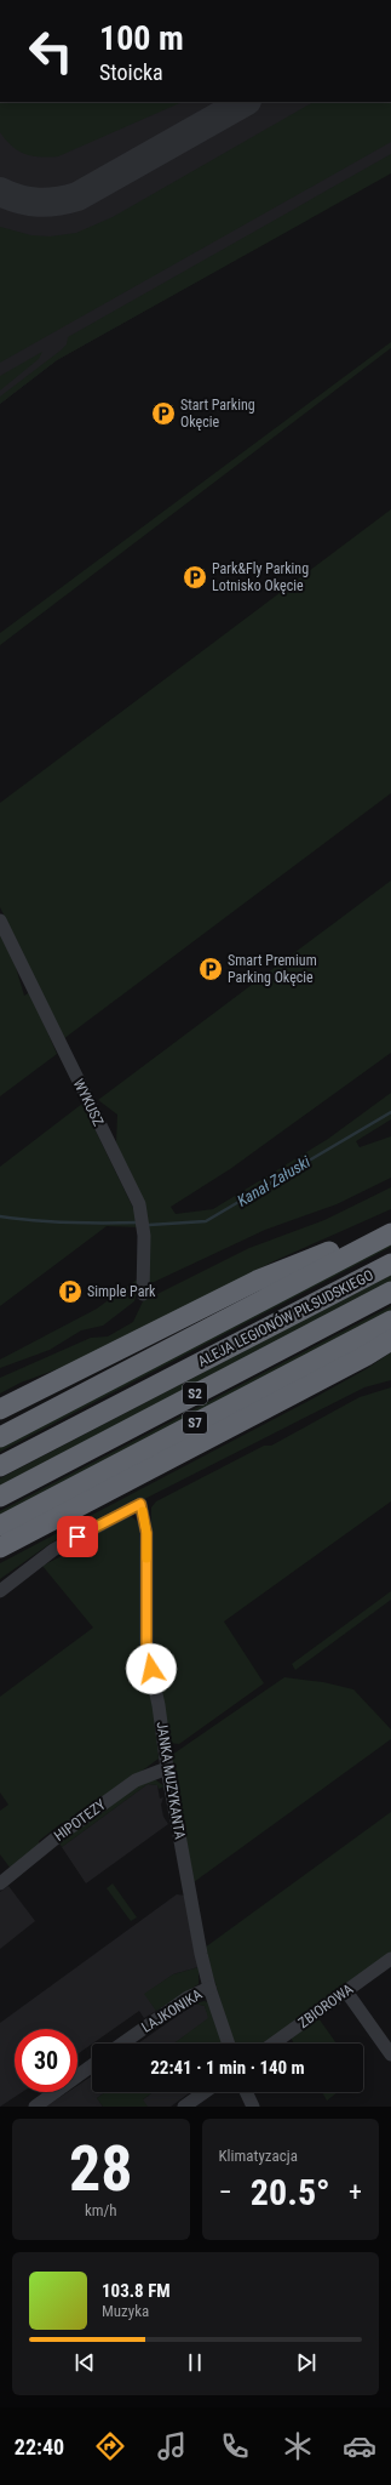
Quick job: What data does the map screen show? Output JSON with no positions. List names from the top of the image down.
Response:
{
  "streets": {
    "highway": ["ALEJA LEGIONÓW PIŁSUDSKIEGO", "S2", "S7"],
    "street": [
      "WYKUSZ",
      "JANKA MUZYKANTA",
      "HIPOTEZY",
      "ZBIOROWA",
      "LAJKONIKA"
    ]
  },
  "crossings": [
    ["JANKA MUZYKANTA", "HIPOTEZY"],
    ["JANKA MUZYKANTA", "LAJKONIKA"]
  ],
  "water": ["Kanał Załuski"],
  "places": {
    "parking": [
      "Start Parking Okęcie",
      "Park&Fly Parking Lotnisko Okęcie",
      "Smart Premium Parking Okęcie",
      "Simple Park"
    ]
  },
  "page": {
    "turn": ["100 m", "Stoicka"],
    "limit": "30",
    "trip": "22:41 · 1 min · 140 m",
    "tile": [
      ["28", "km/h"],
      "Klimatyzacja"
    ],
    "heat": ["−", "20.5°", "+"],
    "song": ["103.8 FM", "Muzyka"],
    "tabs": "22:40"
  }
}
